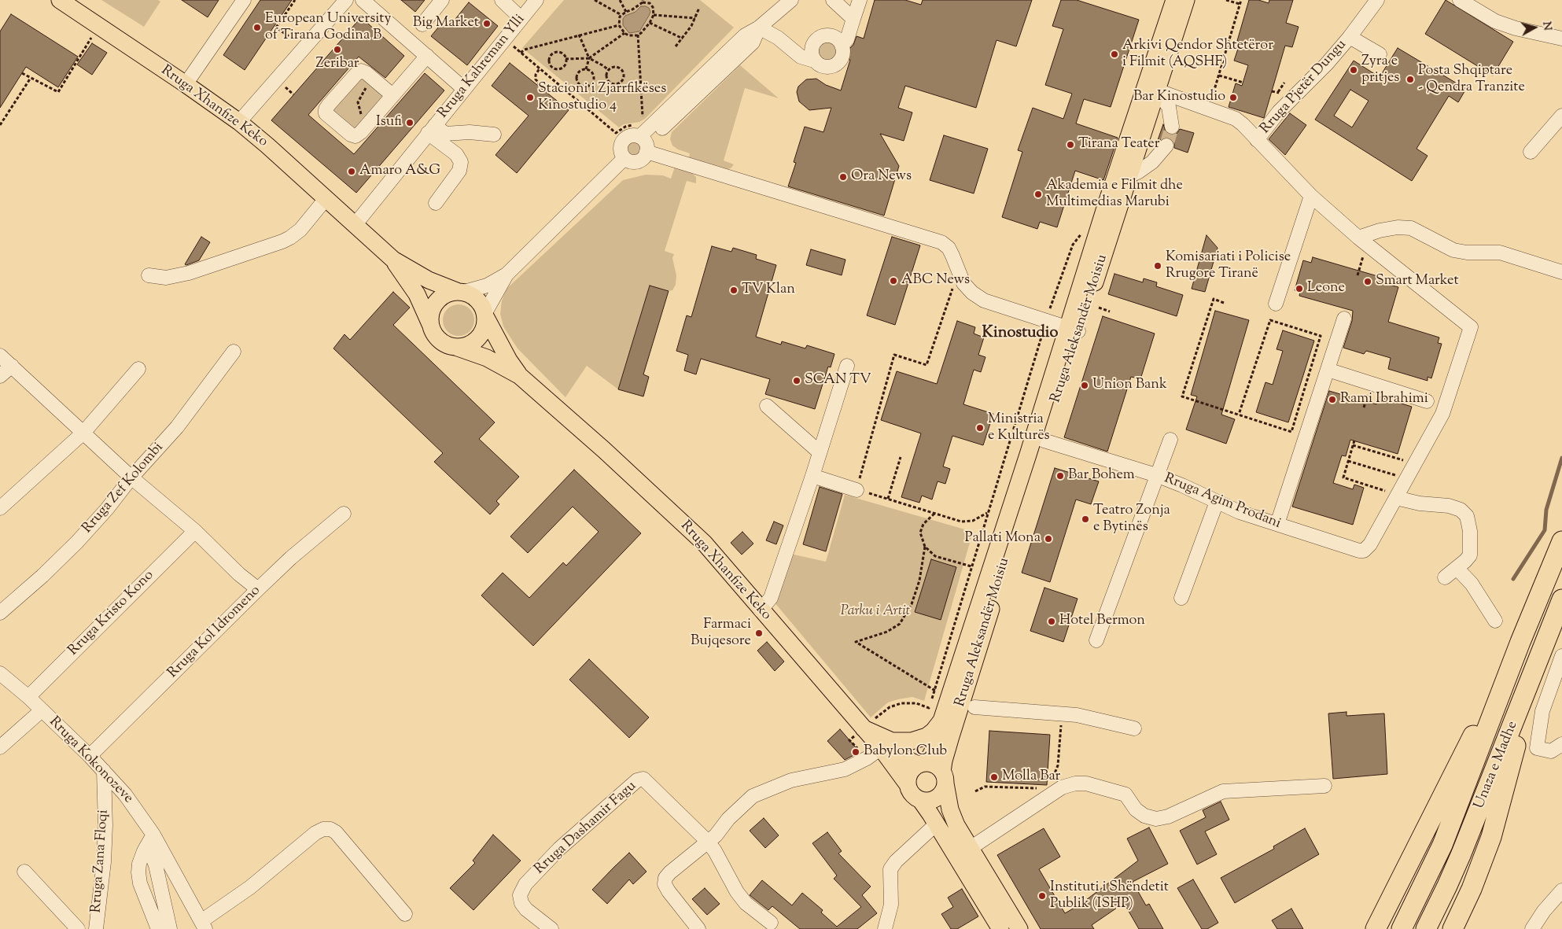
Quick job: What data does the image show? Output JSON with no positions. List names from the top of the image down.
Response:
{
  "streets": {
    "highway": ["Unaza e Madhe"],
    "main road": ["Rruga Xhanfize Keko", "Rruga Aleksandër Moisiu"],
    "street": [
      "Rruga Kahreman Ylli",
      "Rruga Pjetër Dungu",
      "Rruga Zef Kolombi",
      "Rruga Agim Prodani",
      "Rruga Kristo Kono",
      "Rruga Kol Idromeno",
      "Rruga Kokonozeve",
      "Rruga Dashamir Fagu",
      "Rruga Zana Floqi"
    ]
  },
  "crossings": [
    ["Rruga Kahreman Ylli", "Rruga Xhanfize Keko"],
    ["Rruga Pjetër Dungu", "Rruga Aleksandër Moisiu"],
    ["Rruga Xhanfize Keko", "Rruga Aleksandër Moisiu"],
    ["Rruga Aleksandër Moisiu", "Rruga Agim Prodani"],
    ["Rruga Kristo Kono", "Rruga Kokonozeve"],
    ["Rruga Kol Idromeno", "Rruga Kokonozeve"],
    ["Rruga Kokonozeve", "Rruga Zana Floqi"]
  ],
  "districts": ["Kinostudio"],
  "parks": ["Parku i Artit"],
  "places": [
    "Big Market",
    "European University of Tirana Godina B",
    "Zeribar",
    "Arkivi Qendor Shtetëror i Filmit (AQSHF)",
    "Zyra e pritjes",
    "Posta Shqiptare - Qendra Tranzite",
    "Stacioni i Zjarrfikëses Kinostudio 4",
    "Bar Kinostudio",
    "Isufi",
    "Tirana Teater",
    "Amaro A&G",
    "Ora News",
    "Akademia e Filmit dhe Multimedias Marubi",
    "Komisariati i Policise Rrugore Tiranë",
    "ABC News",
    "Smart Market",
    "Leone",
    "TV Klan",
    "SCAN TV",
    "Union Bank",
    "Rami Ibrahimi",
    "Ministria e Kulturës",
    "Bar Bohem",
    "Teatro Zonja e Bytinës",
    "Pallati Mona",
    "Hotel Bermon",
    "Farmaci Bujqesore",
    "Babylon Club",
    "Molla Bar",
    "Instituti i Shëndetit Publik (ISHP)"
  ],
  "north": "right"
}
